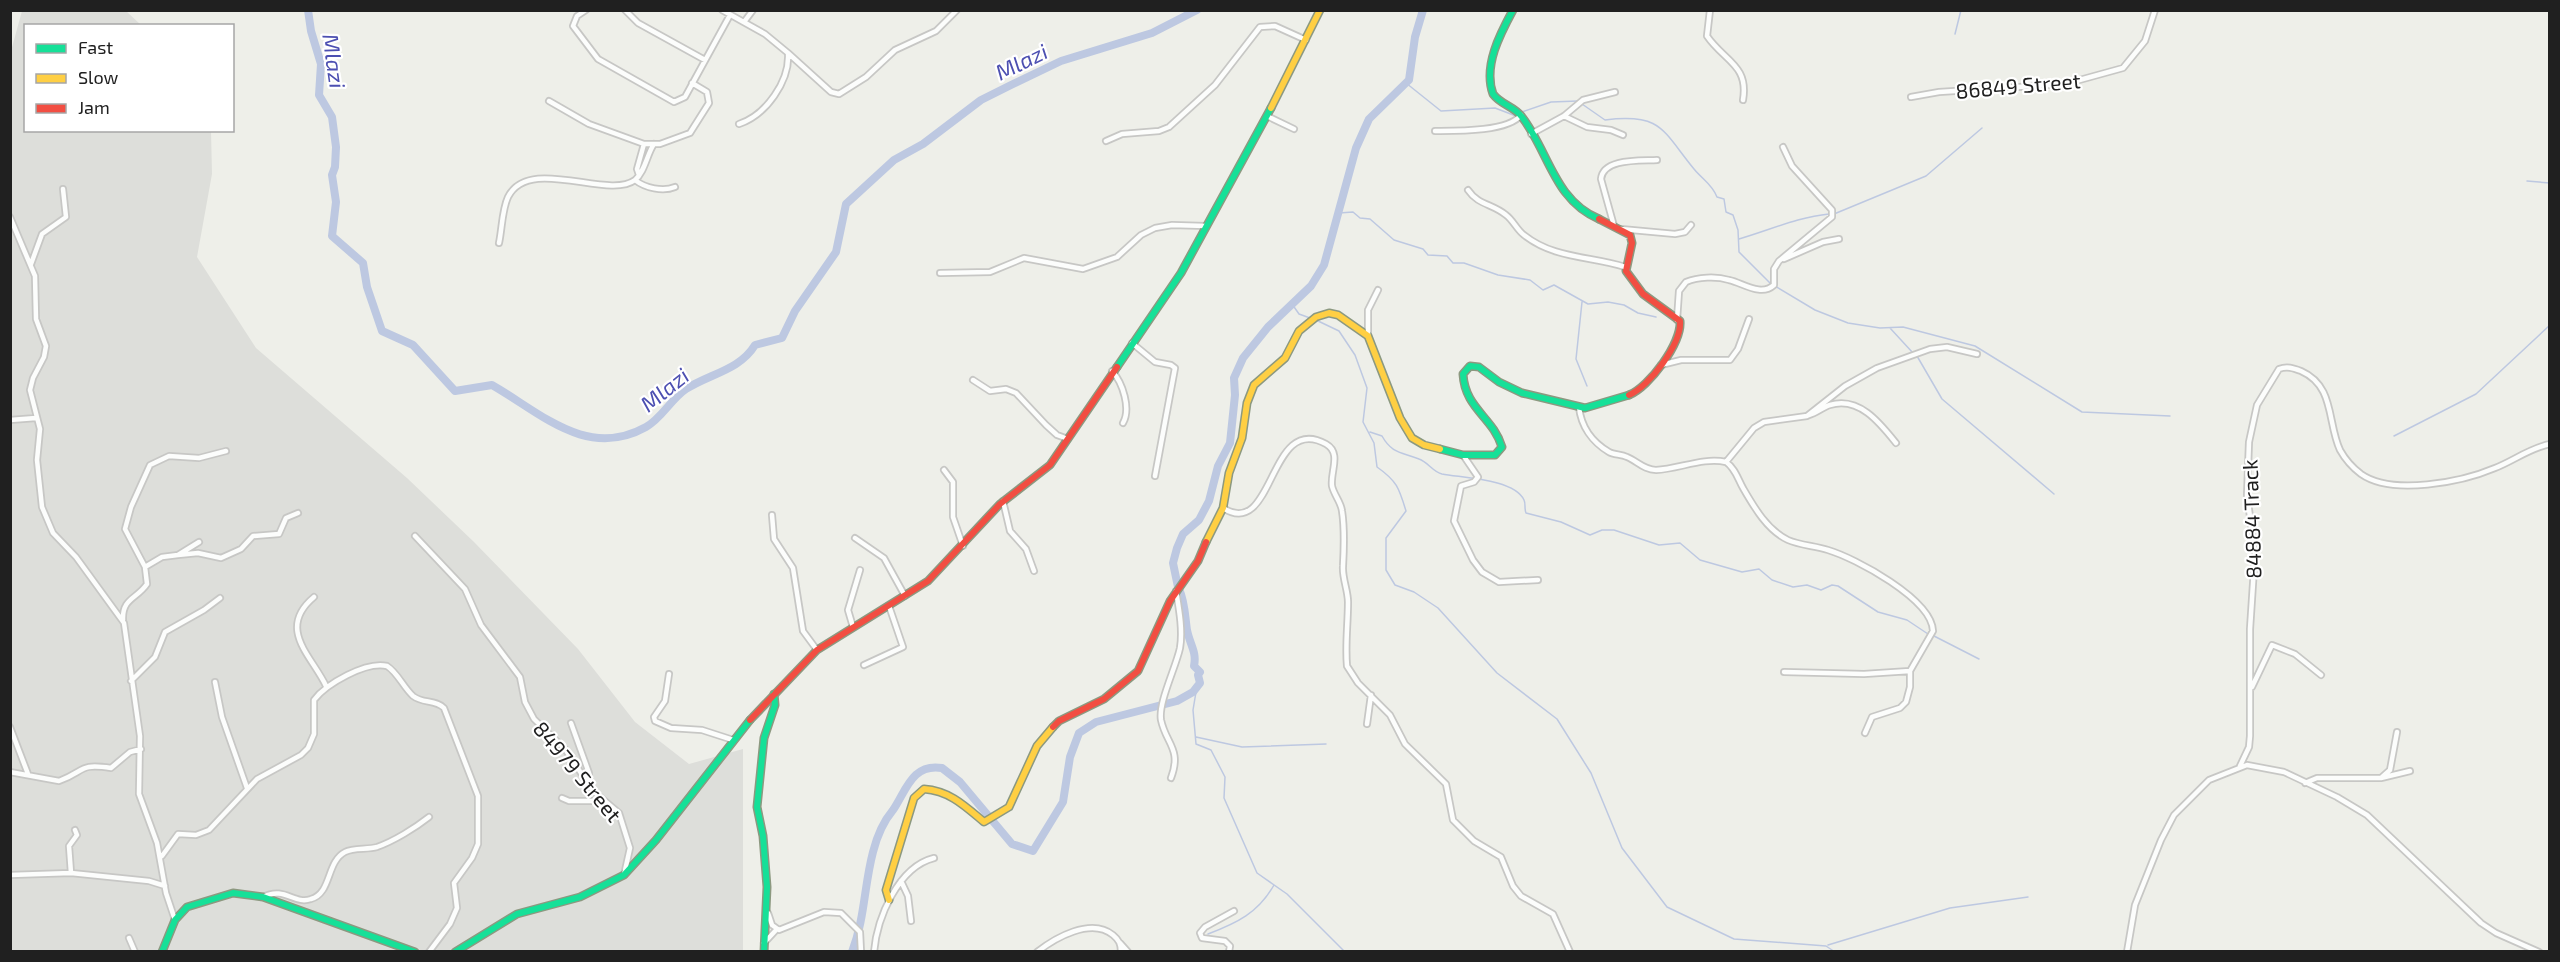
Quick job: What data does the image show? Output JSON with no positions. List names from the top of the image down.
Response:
{
  "streets": {
    "street": ["86849 Street", "84884 Track", "84979 Street"]
  },
  "water": ["Mlazi"],
  "legend": ["Fast", "Slow", "Jam"]
}
